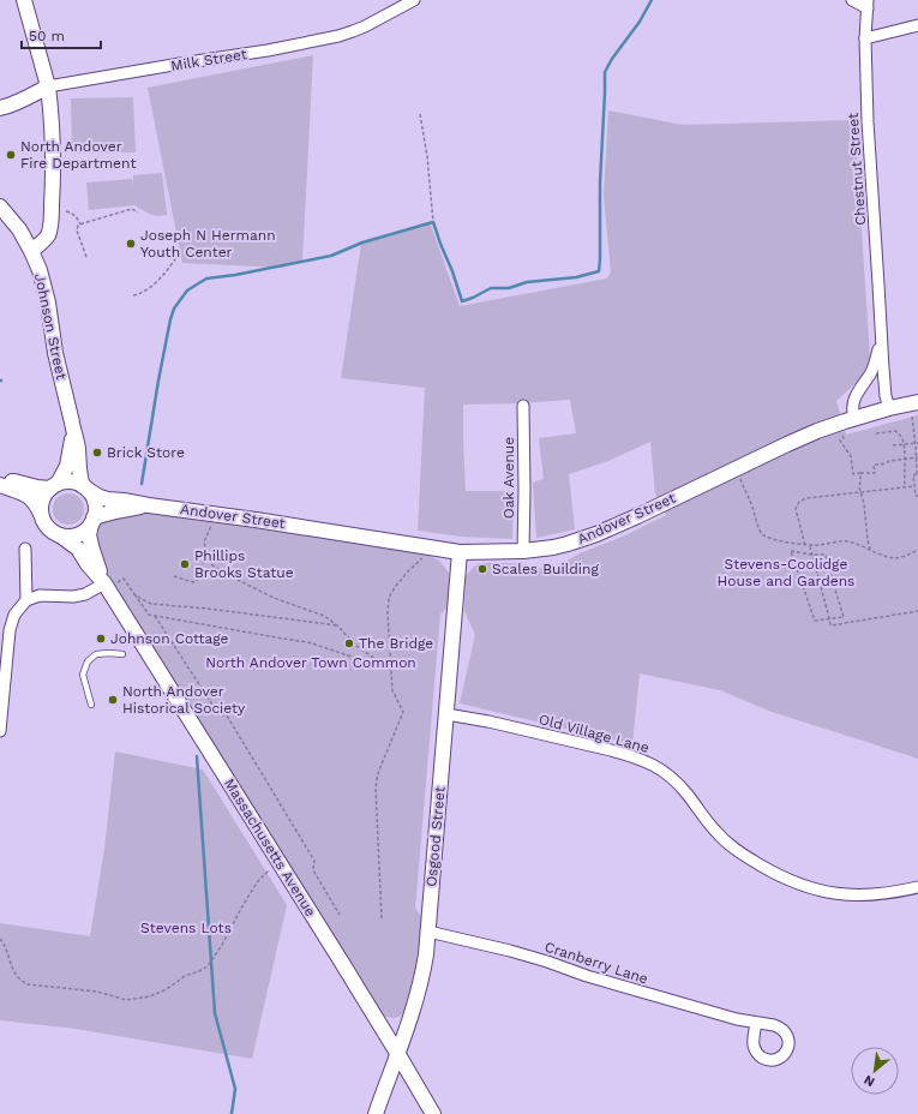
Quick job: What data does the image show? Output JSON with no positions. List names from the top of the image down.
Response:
{
  "streets": {
    "main road": [
      "Milk Street",
      "Johnson Street",
      "Andover Street",
      "Osgood Street",
      "Massachusetts Avenue"
    ],
    "street": [
      "Chestnut Street",
      "Oak Avenue",
      "Old Village Lane",
      "Cranberry Lane"
    ]
  },
  "crossings": [
    ["Chestnut Street", "Andover Street"],
    ["Johnson Street", "Andover Street"],
    ["Johnson Street", "Massachusetts Avenue"],
    ["Oak Avenue", "Andover Street"],
    ["Andover Street", "Osgood Street"],
    ["Andover Street", "Massachusetts Avenue"],
    ["Old Village Lane", "Osgood Street"],
    ["Osgood Street", "Massachusetts Avenue"],
    ["Osgood Street", "Cranberry Lane"]
  ],
  "parks": ["Stevens-Coolidge House and Gardens", "North Andover Town Common", "Stevens Lots"],
  "places": [
    "North Andover Fire Department",
    "Joseph N Hermann Youth Center",
    "Brick Store",
    "Phillips Brooks Statue",
    "Scales Building",
    "Johnson Cottage",
    "The Bridge",
    "North Andover Historical Society"
  ],
  "scale_bar": "50 m",
  "north": "bottom left"
}
